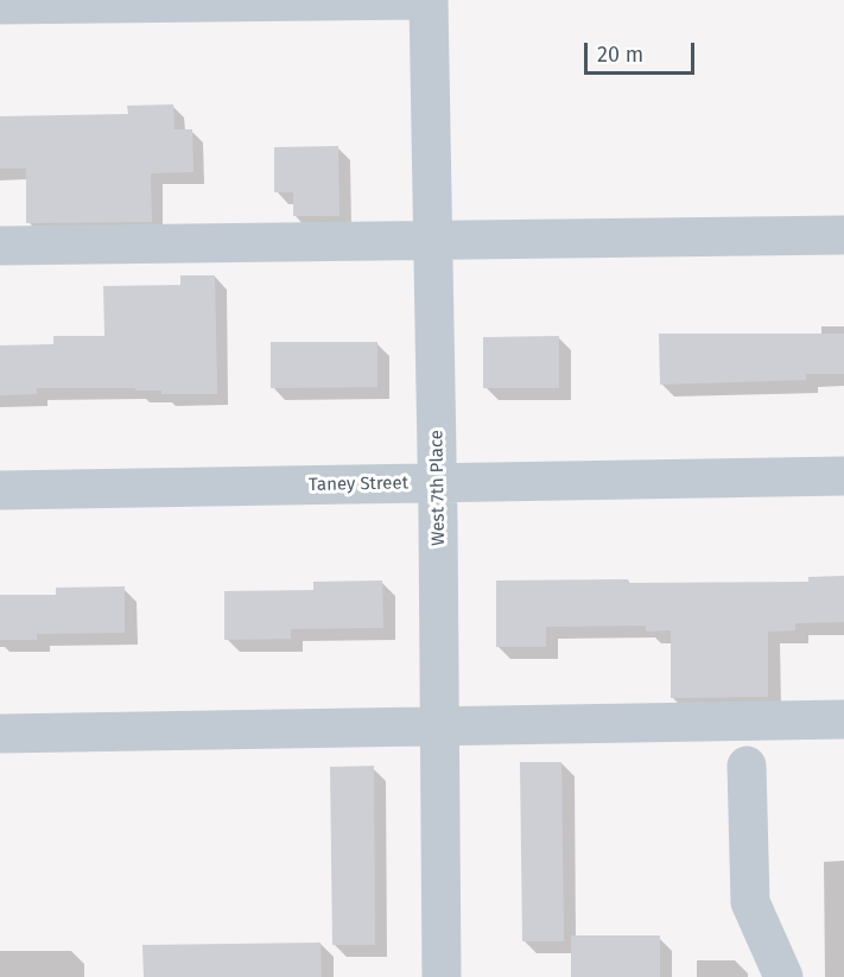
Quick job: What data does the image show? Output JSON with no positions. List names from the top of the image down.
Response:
{
  "streets": {
    "street": ["Taney Street", "West 7th Place"]
  },
  "crossings": [
    ["Taney Street", "West 7th Place"]
  ],
  "scale_bar": "20 m"
}
